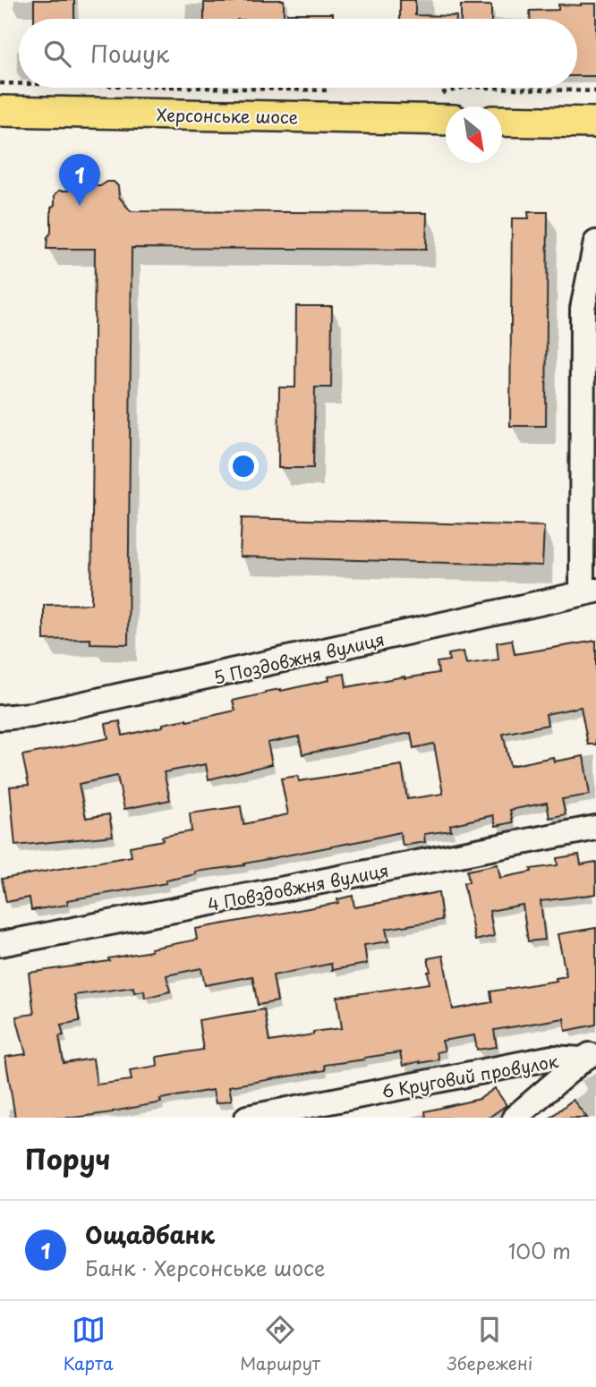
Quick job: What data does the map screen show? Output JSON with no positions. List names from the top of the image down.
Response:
{
  "streets": {
    "main road": ["Херсонське шосе"],
    "street": ["5 Поздовжня вулиця", "4 Повздовжня вулиця", "6 Круговий провулок"]
  },
  "north": "bottom right",
  "page": {
    "search": "Пошук",
    "pins": "1",
    "heading": "Поруч",
    "list": [
      {
        "mark": "1",
        "name": "Ощадбанк",
        "note": "Банк · Херсонське шосе",
        "value": "100 m"
      }
    ],
    "nav": ["Карта", "Маршрут", "Збережені"]
  }
}
